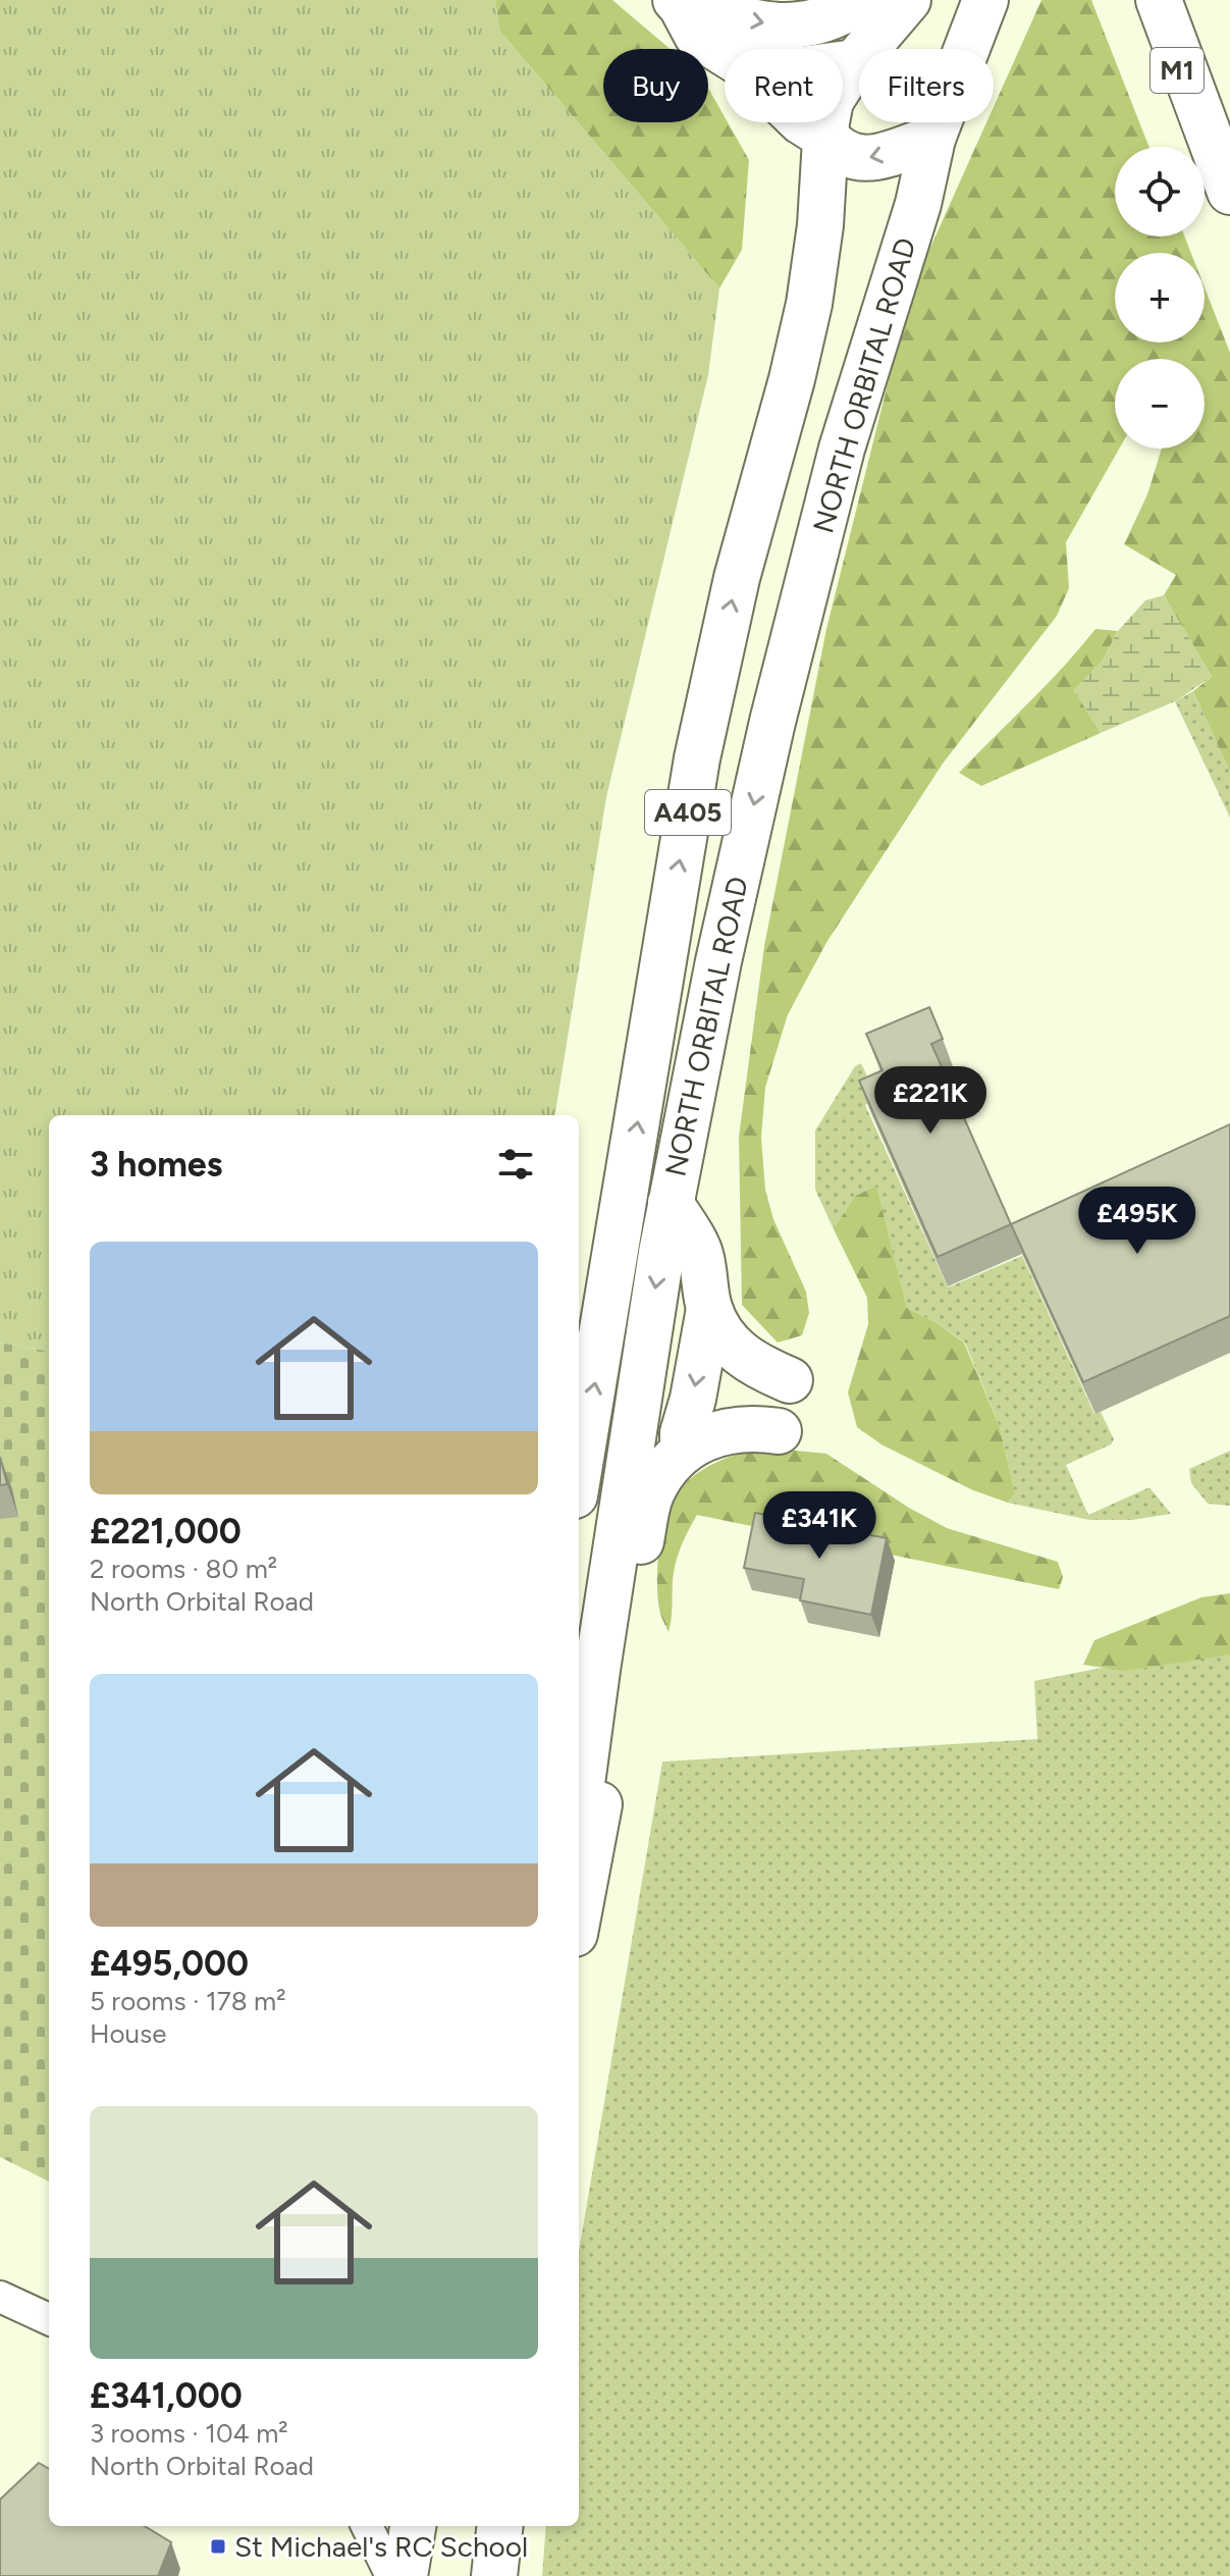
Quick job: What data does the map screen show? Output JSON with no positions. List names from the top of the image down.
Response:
{
  "streets": {
    "highway": ["M1", "NORTH ORBITAL ROAD", "A405"]
  },
  "places": {
    "transit": ["St Michael's RC School"]
  },
  "page": {
    "chip": ["Buy", "Rent", "Filters"],
    "map_buttons": ["+", "−"],
    "price": ["£221K", "£495K", "£341K"],
    "heading": "3 homes",
    "list": [
      {
        "name": "£221,000",
        "note": "2 rooms · 80 m² · North Orbital Road"
      },
      {
        "name": "£495,000",
        "note": "5 rooms · 178 m² · House"
      },
      {
        "name": "£341,000",
        "note": "3 rooms · 104 m² · North Orbital Road"
      }
    ]
  }
}
